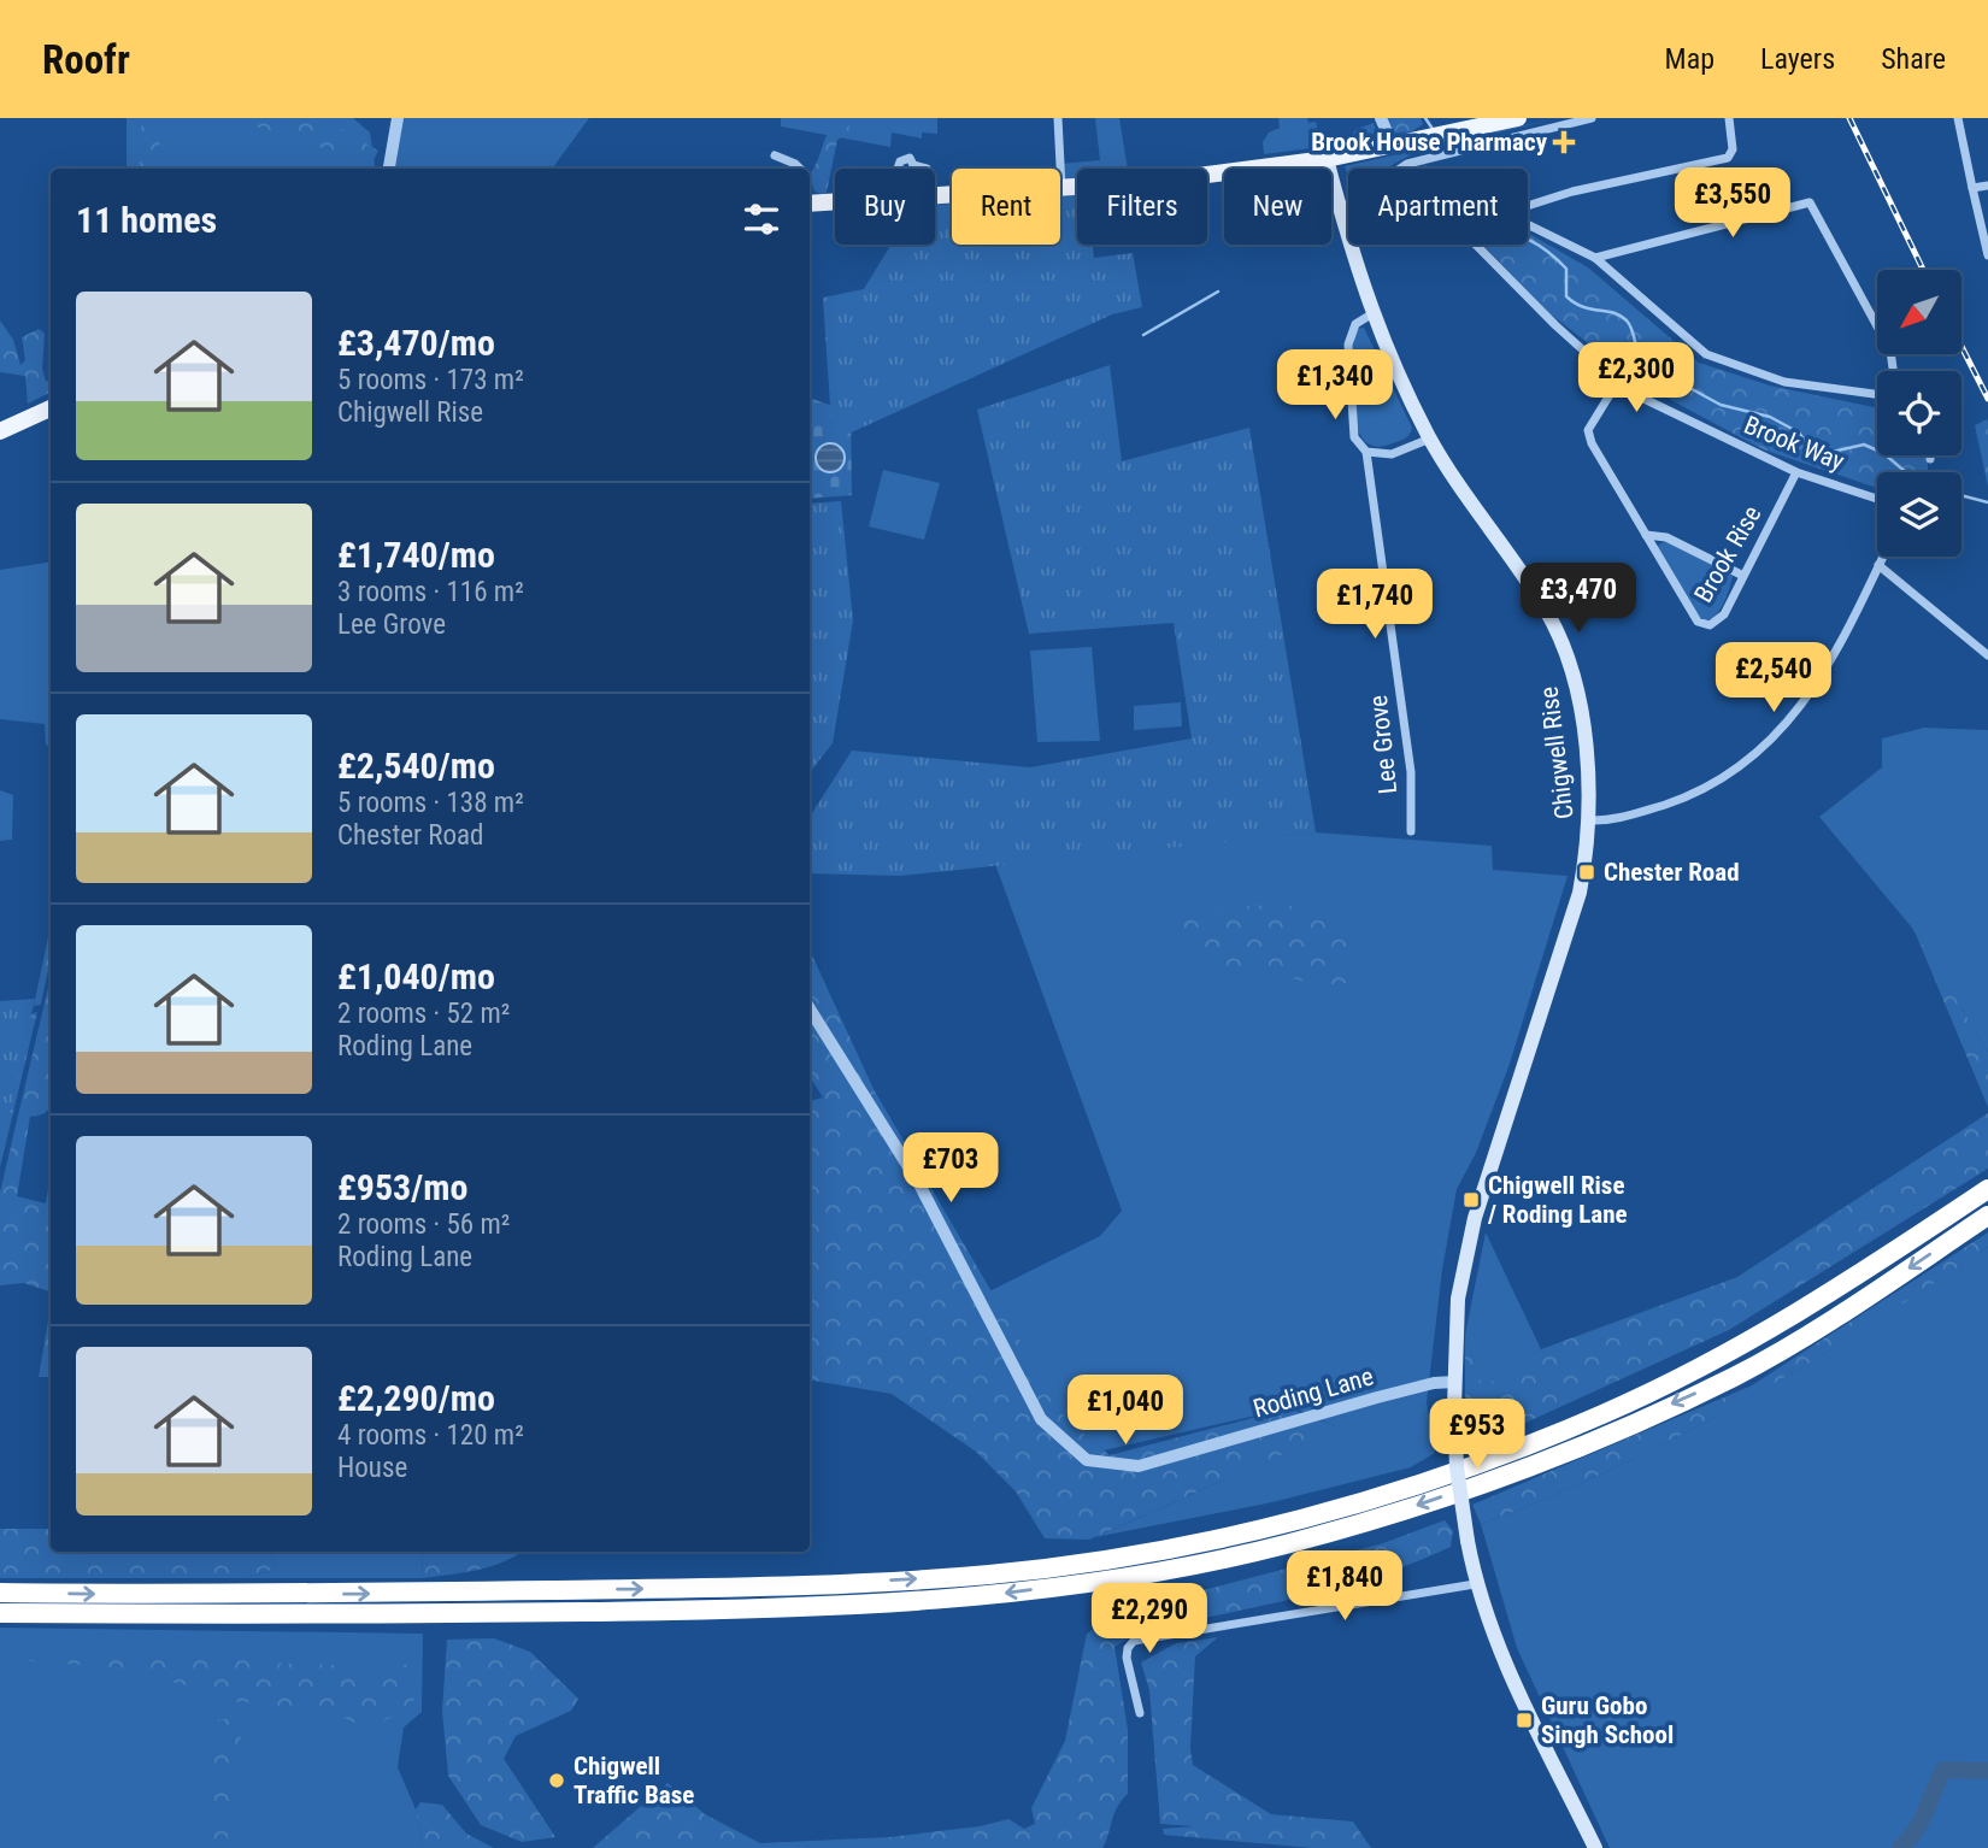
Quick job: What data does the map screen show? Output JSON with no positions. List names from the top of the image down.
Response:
{
  "streets": {
    "main road": ["Chigwell Rise"],
    "street": [
      "Brook Way",
      "Brook Rise",
      "Lee Grove",
      "Roding Lane"
    ]
  },
  "crossings": [
    ["Brook Way", "Brook Rise"],
    ["Lee Grove", "Chigwell Rise"],
    ["Chigwell Rise", "Roding Lane"]
  ],
  "places": {
    "health": ["Brook House Pharmacy"],
    "transit": ["Chester Road", "Chigwell Rise / Roding Lane", "Guru Gobo Singh School"],
    "other": ["Chigwell Traffic Base"]
  },
  "north": "bottom left",
  "page": {
    "header": "Roofr",
    "nav": ["Map", "Layers", "Share"],
    "price": [
      "£3,550",
      "£2,300",
      "£1,340",
      "£3,470",
      "£1,740",
      "£2,540",
      "£703",
      "£1,040",
      "£953",
      "£1,840",
      "£2,290"
    ],
    "chip": [
      "Buy",
      "Rent",
      "Filters",
      "New",
      "Apartment"
    ],
    "heading": "11 homes",
    "list": [
      {
        "name": "£3,470/mo",
        "note": "5 rooms · 173 m² · Chigwell Rise"
      },
      {
        "name": "£1,740/mo",
        "note": "3 rooms · 116 m² · Lee Grove"
      },
      {
        "name": "£2,540/mo",
        "note": "5 rooms · 138 m² · Chester Road"
      },
      {
        "name": "£1,040/mo",
        "note": "2 rooms · 52 m² · Roding Lane"
      },
      {
        "name": "£953/mo",
        "note": "2 rooms · 56 m² · Roding Lane"
      },
      {
        "name": "£2,290/mo",
        "note": "4 rooms · 120 m² · House"
      }
    ]
  }
}
